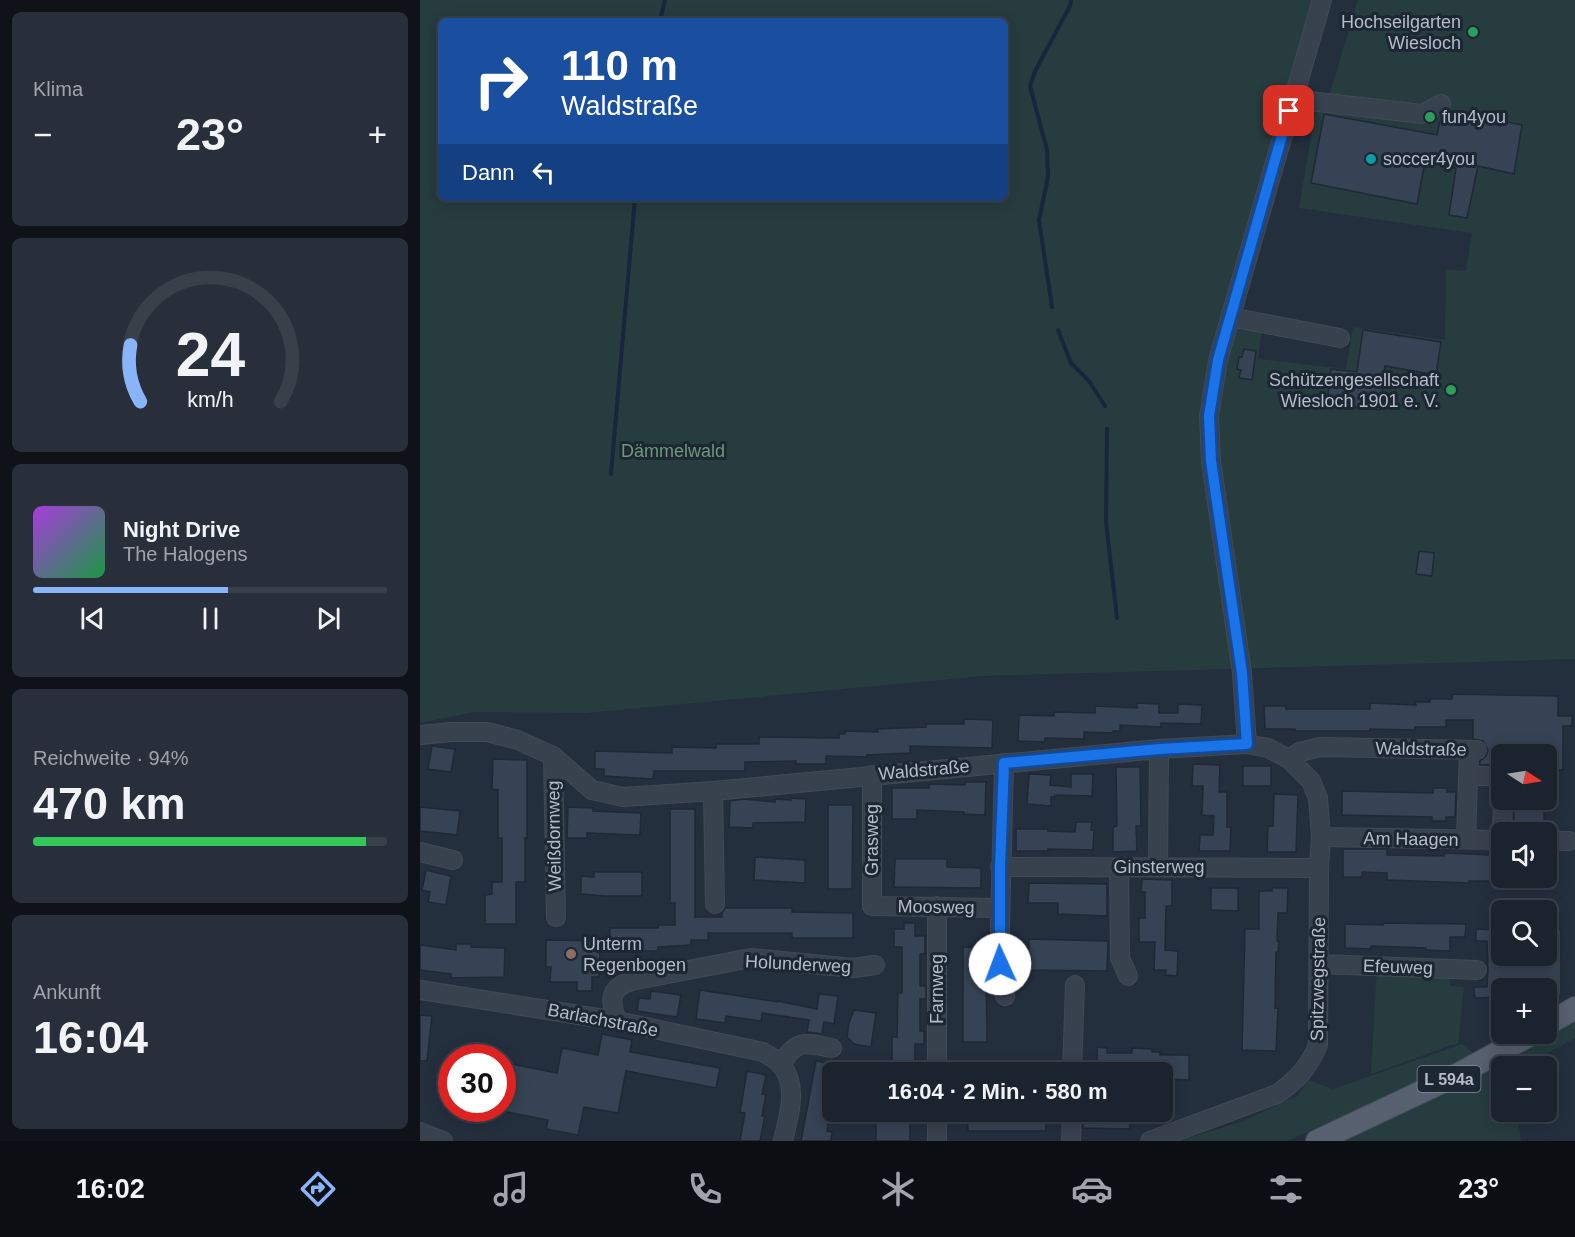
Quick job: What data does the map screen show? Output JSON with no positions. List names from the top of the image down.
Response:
{
  "streets": {
    "main road": ["L 594a"],
    "street": [
      "Waldstraße",
      "Weißdornweg",
      "Am Haagen",
      "Grasweg",
      "Ginsterweg",
      "Moosweg",
      "Holunderweg",
      "Efeuweg",
      "Spitzwegstraße",
      "Farnweg",
      "Barlachstraße"
    ]
  },
  "crossings": [
    ["Waldstraße", "Weißdornweg"],
    ["Waldstraße", "Grasweg"],
    ["Waldstraße", "Spitzwegstraße"],
    ["Am Haagen", "Spitzwegstraße"],
    ["Grasweg", "Moosweg"],
    ["Ginsterweg", "Spitzwegstraße"],
    ["Moosweg", "Farnweg"],
    ["Holunderweg", "Barlachstraße"],
    ["Efeuweg", "Spitzwegstraße"]
  ],
  "parks": ["Dämmelwald"],
  "places": [
    "Hochseilgarten Wiesloch",
    "fun4you",
    "soccer4you",
    "Schützengesellschaft Wiesloch 1901 e. V.",
    "Unterm Regenbogen"
  ],
  "north": "right",
  "page": {
    "tile": [
      "Klima",
      ["Reichweite · 94%", "470 km"],
      ["Ankunft", "16:04"]
    ],
    "turn": ["110 m", "Waldstraße"],
    "heat": ["−", "23°", "+"],
    "then": "Dann",
    "song": ["Night Drive", "The Halogens"],
    "map_buttons": ["+", "−"],
    "limit": "30",
    "trip": "16:04 · 2 Min. · 580 m",
    "tabs": ["16:02", "23°"],
    "gauge": ["24", "km/h"]
  }
}
